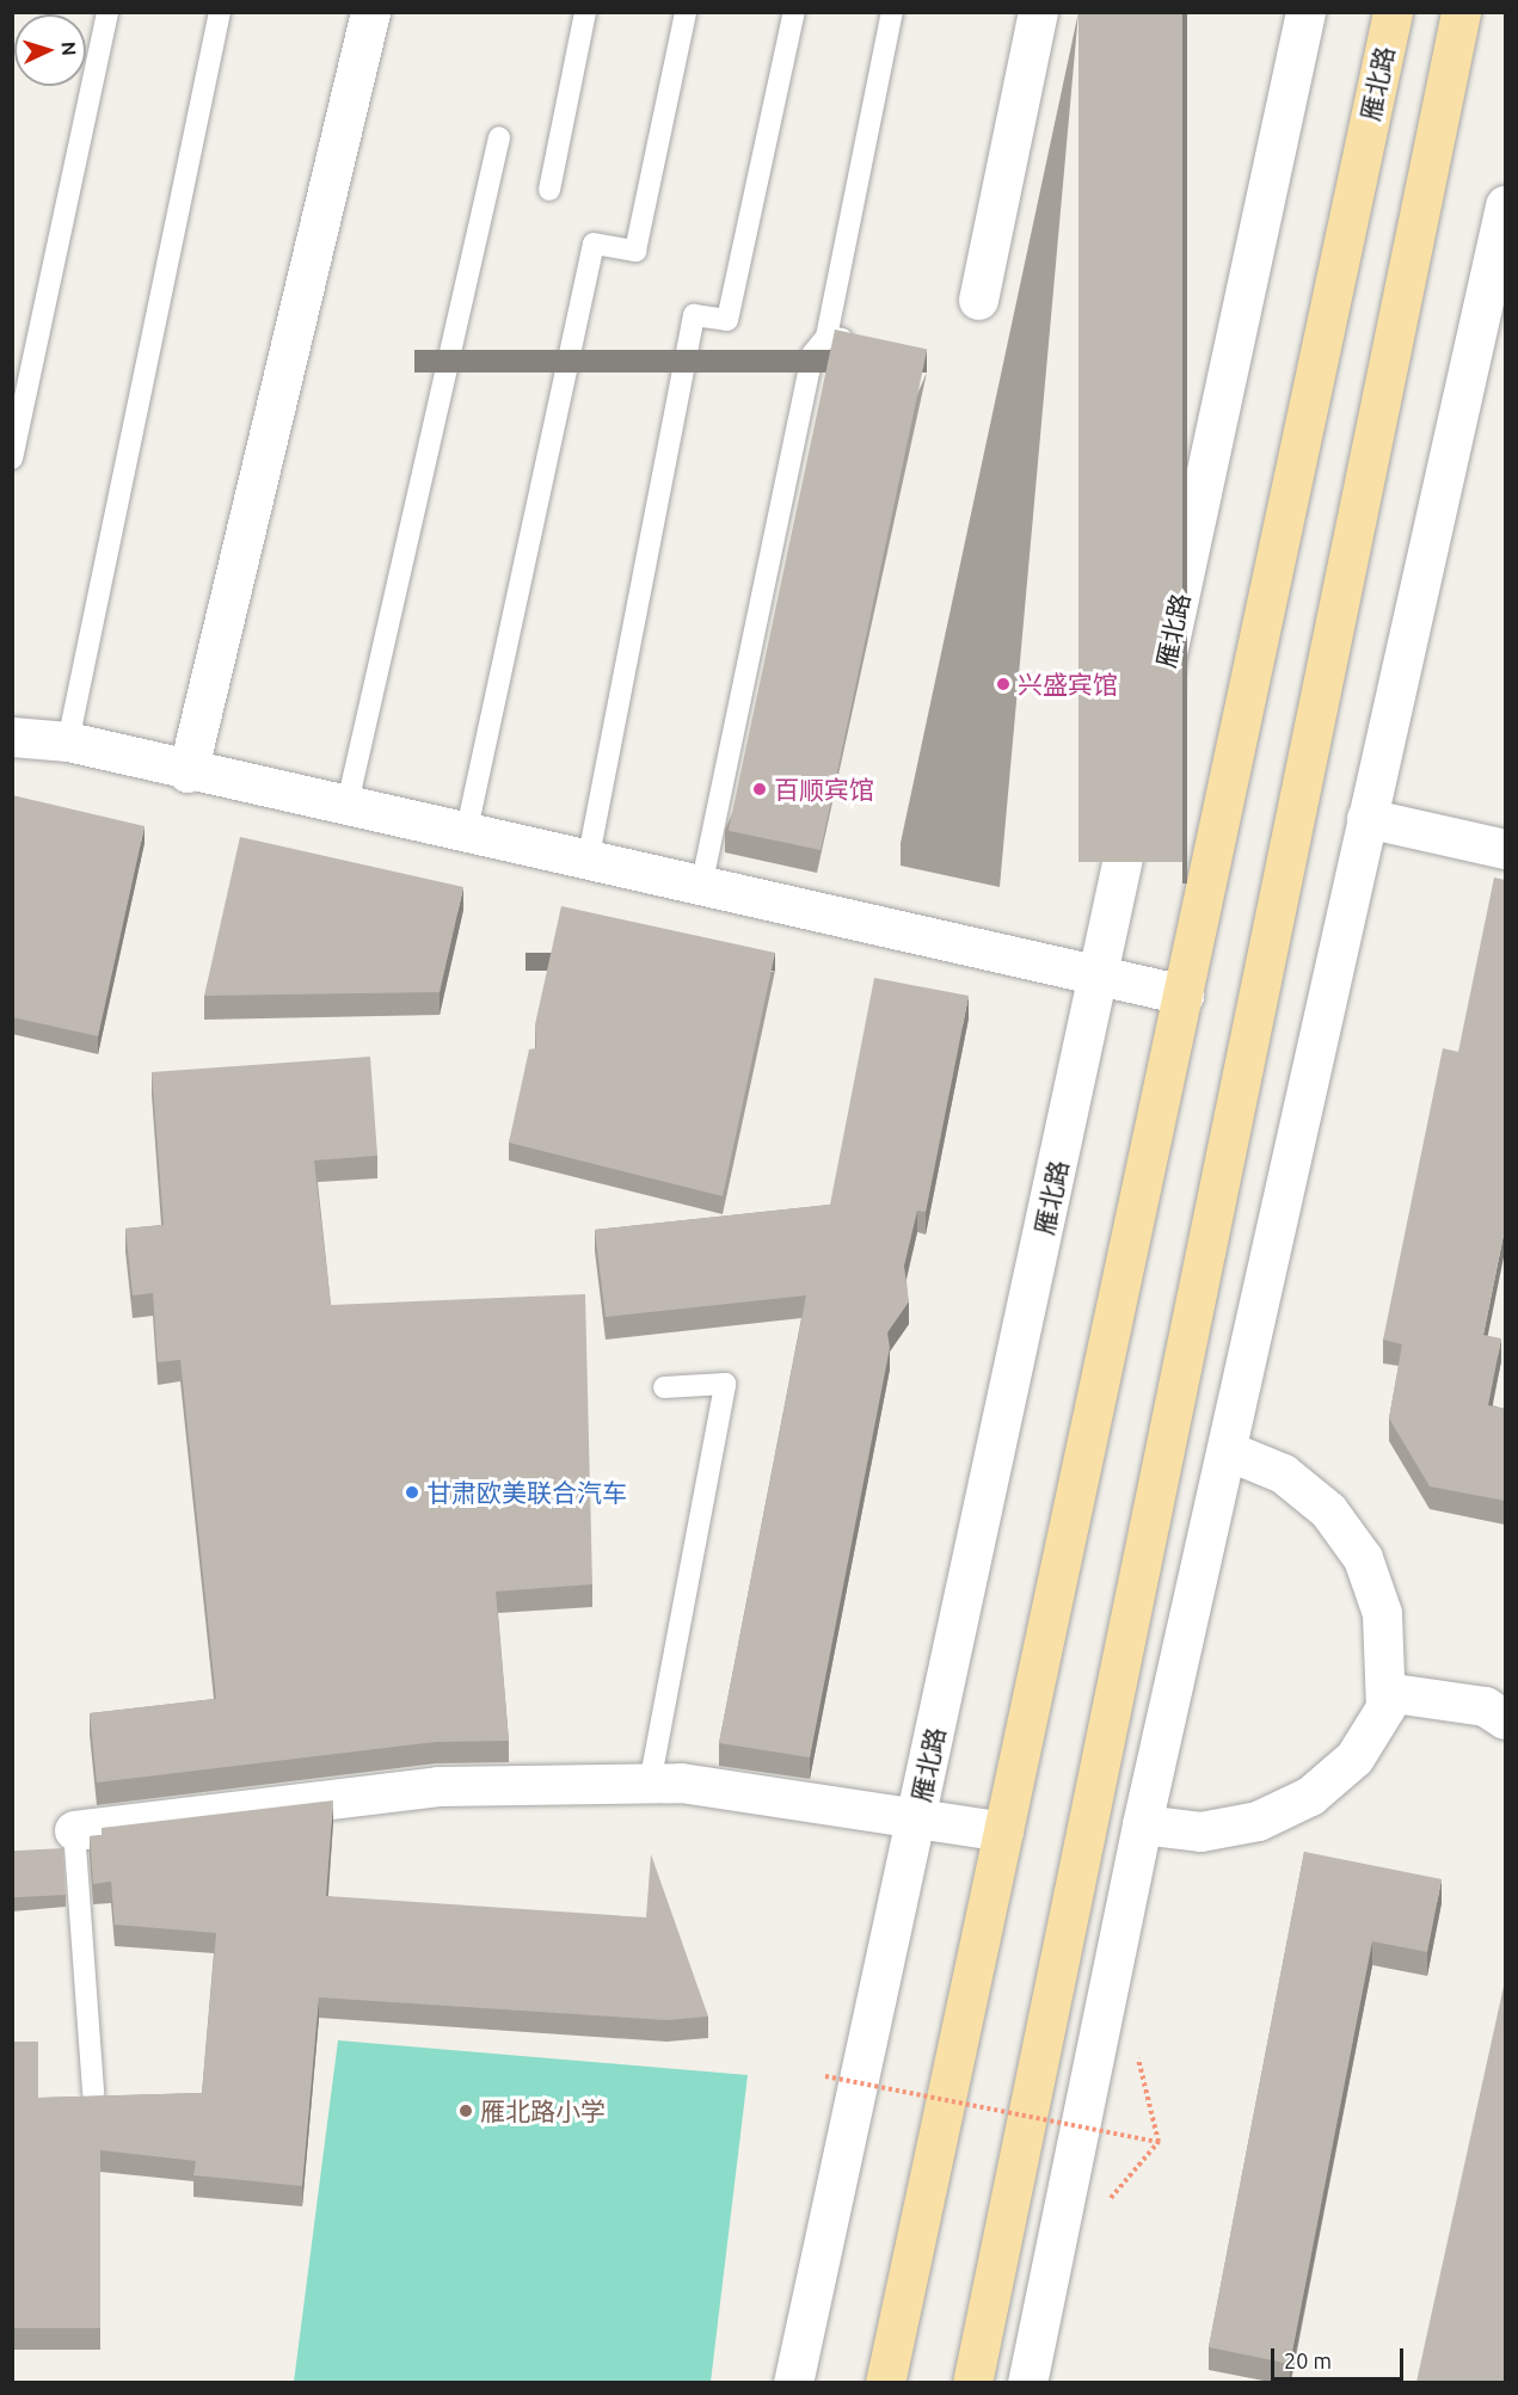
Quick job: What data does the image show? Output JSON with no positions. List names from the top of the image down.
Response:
{
  "streets": {
    "main road": ["雁北路"]
  },
  "places": [
    "兴盛宾馆",
    "百顺宾馆",
    "甘肃欧美联合汽车",
    "雁北路小学"
  ],
  "scale_bar": "20 m",
  "north": "right"
}
